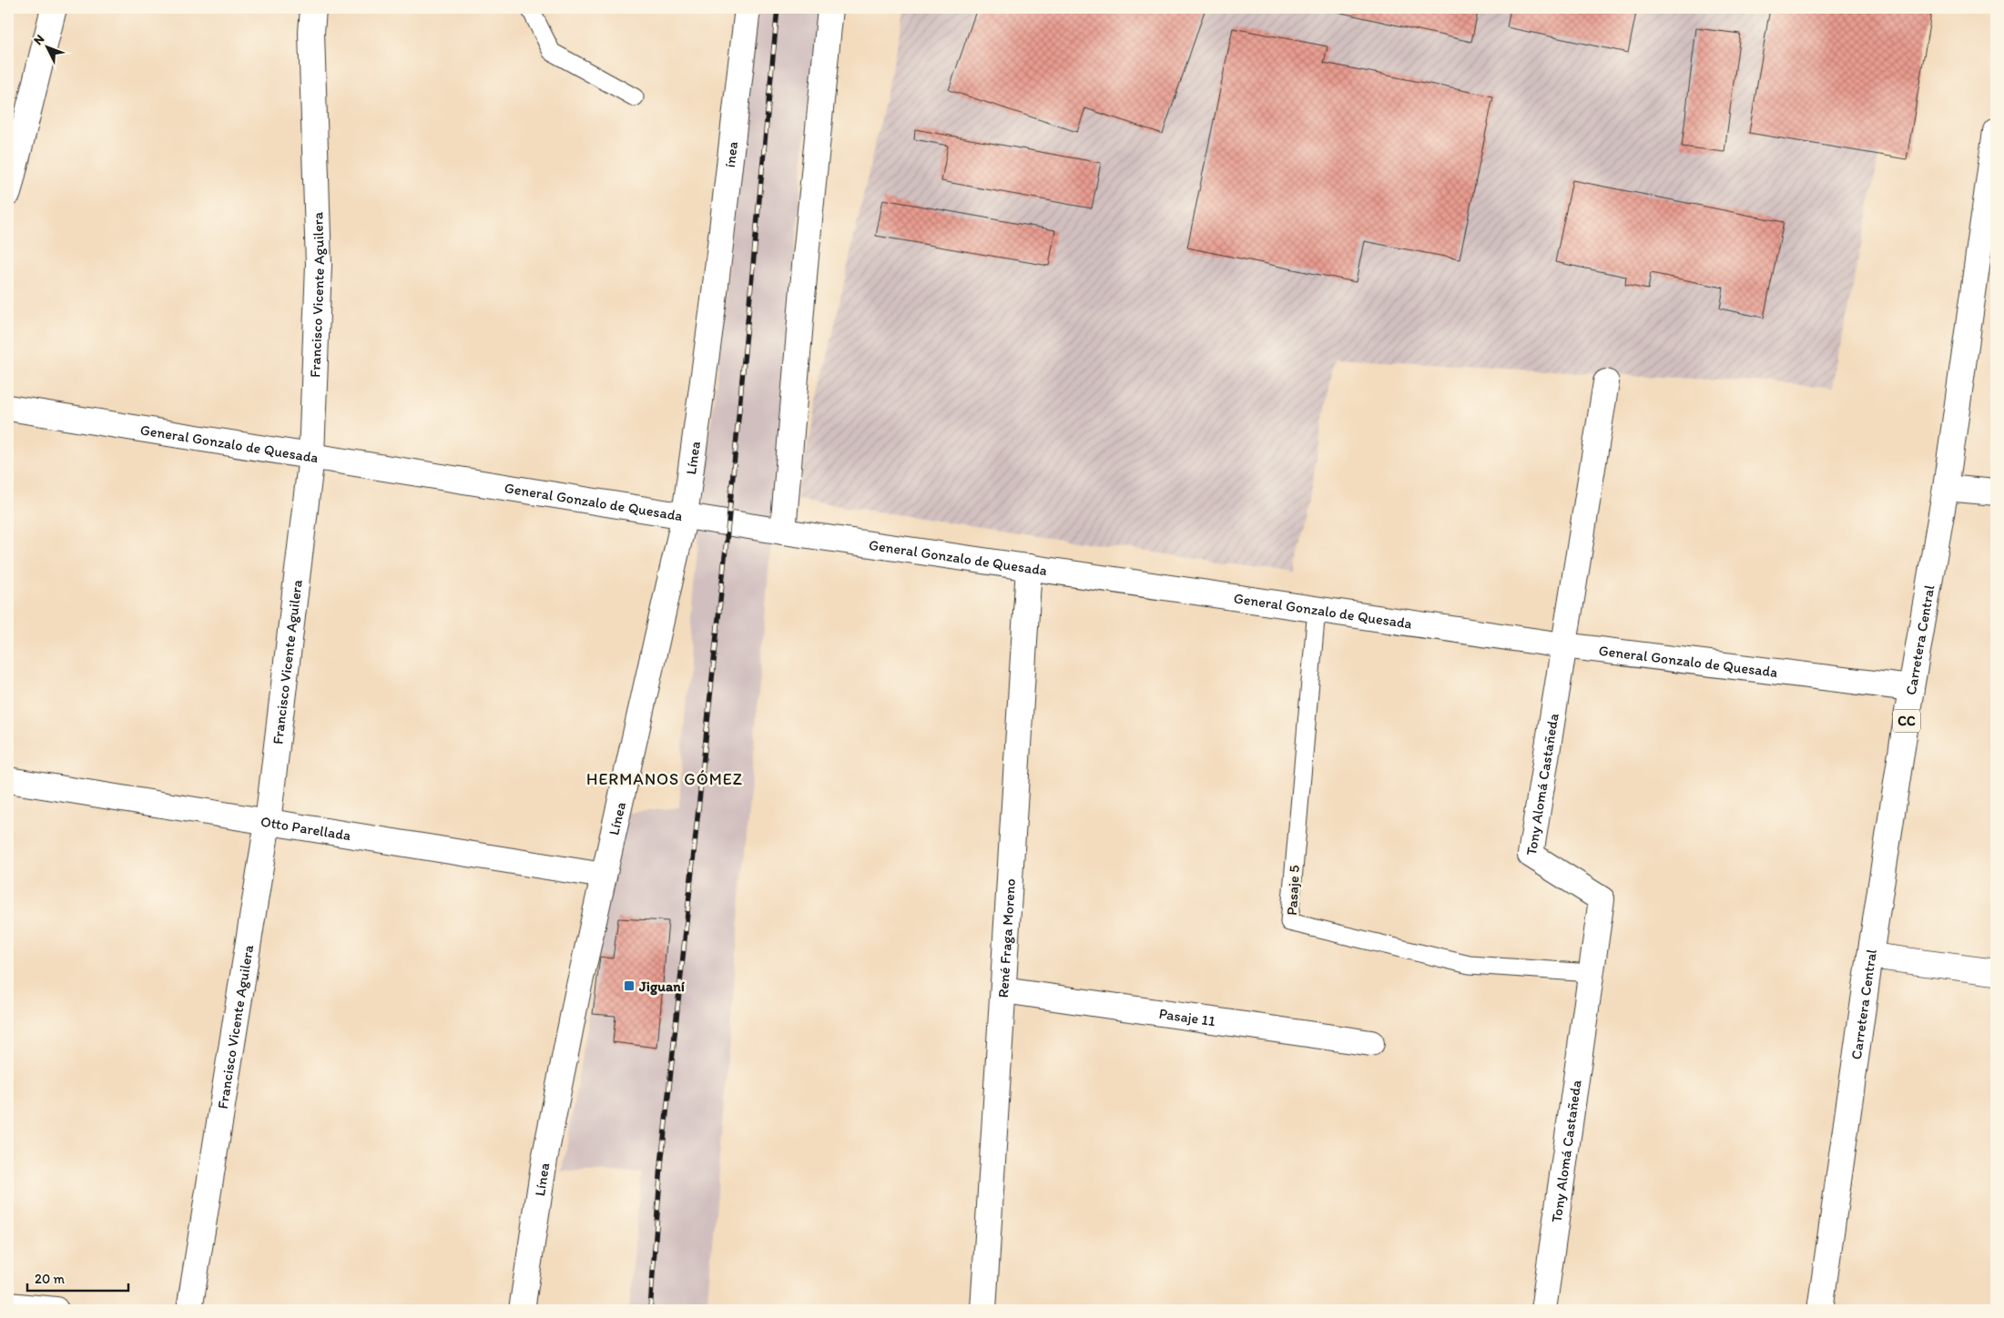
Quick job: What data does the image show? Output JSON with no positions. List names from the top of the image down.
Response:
{
  "streets": {
    "main road": [
      "ínea",
      "Francisco Vicente Aguilera",
      "General Gonzalo de Quesada",
      "Línea",
      "Carretera Central",
      "CC",
      "Tony Alomá Castañeda",
      "Otto Parellada",
      "René Fraga Moreno",
      "Pasaje 11"
    ],
    "lane": ["Pasaje 5"]
  },
  "crossings": [
    ["ínea", "Línea"],
    ["Francisco Vicente Aguilera", "General Gonzalo de Quesada"],
    ["Francisco Vicente Aguilera", "Otto Parellada"],
    ["General Gonzalo de Quesada", "Línea"],
    ["General Gonzalo de Quesada", "Carretera Central"],
    ["General Gonzalo de Quesada", "Tony Alomá Castañeda"],
    ["General Gonzalo de Quesada", "Pasaje 5"],
    ["General Gonzalo de Quesada", "René Fraga Moreno"],
    ["Línea", "Otto Parellada"],
    ["Tony Alomá Castañeda", "Pasaje 5"],
    ["René Fraga Moreno", "Pasaje 11"]
  ],
  "districts": ["HERMANOS GÓMEZ"],
  "places": {
    "transit": ["Jiguaní"]
  },
  "scale_bar": "20 m",
  "north": "top left"
}
